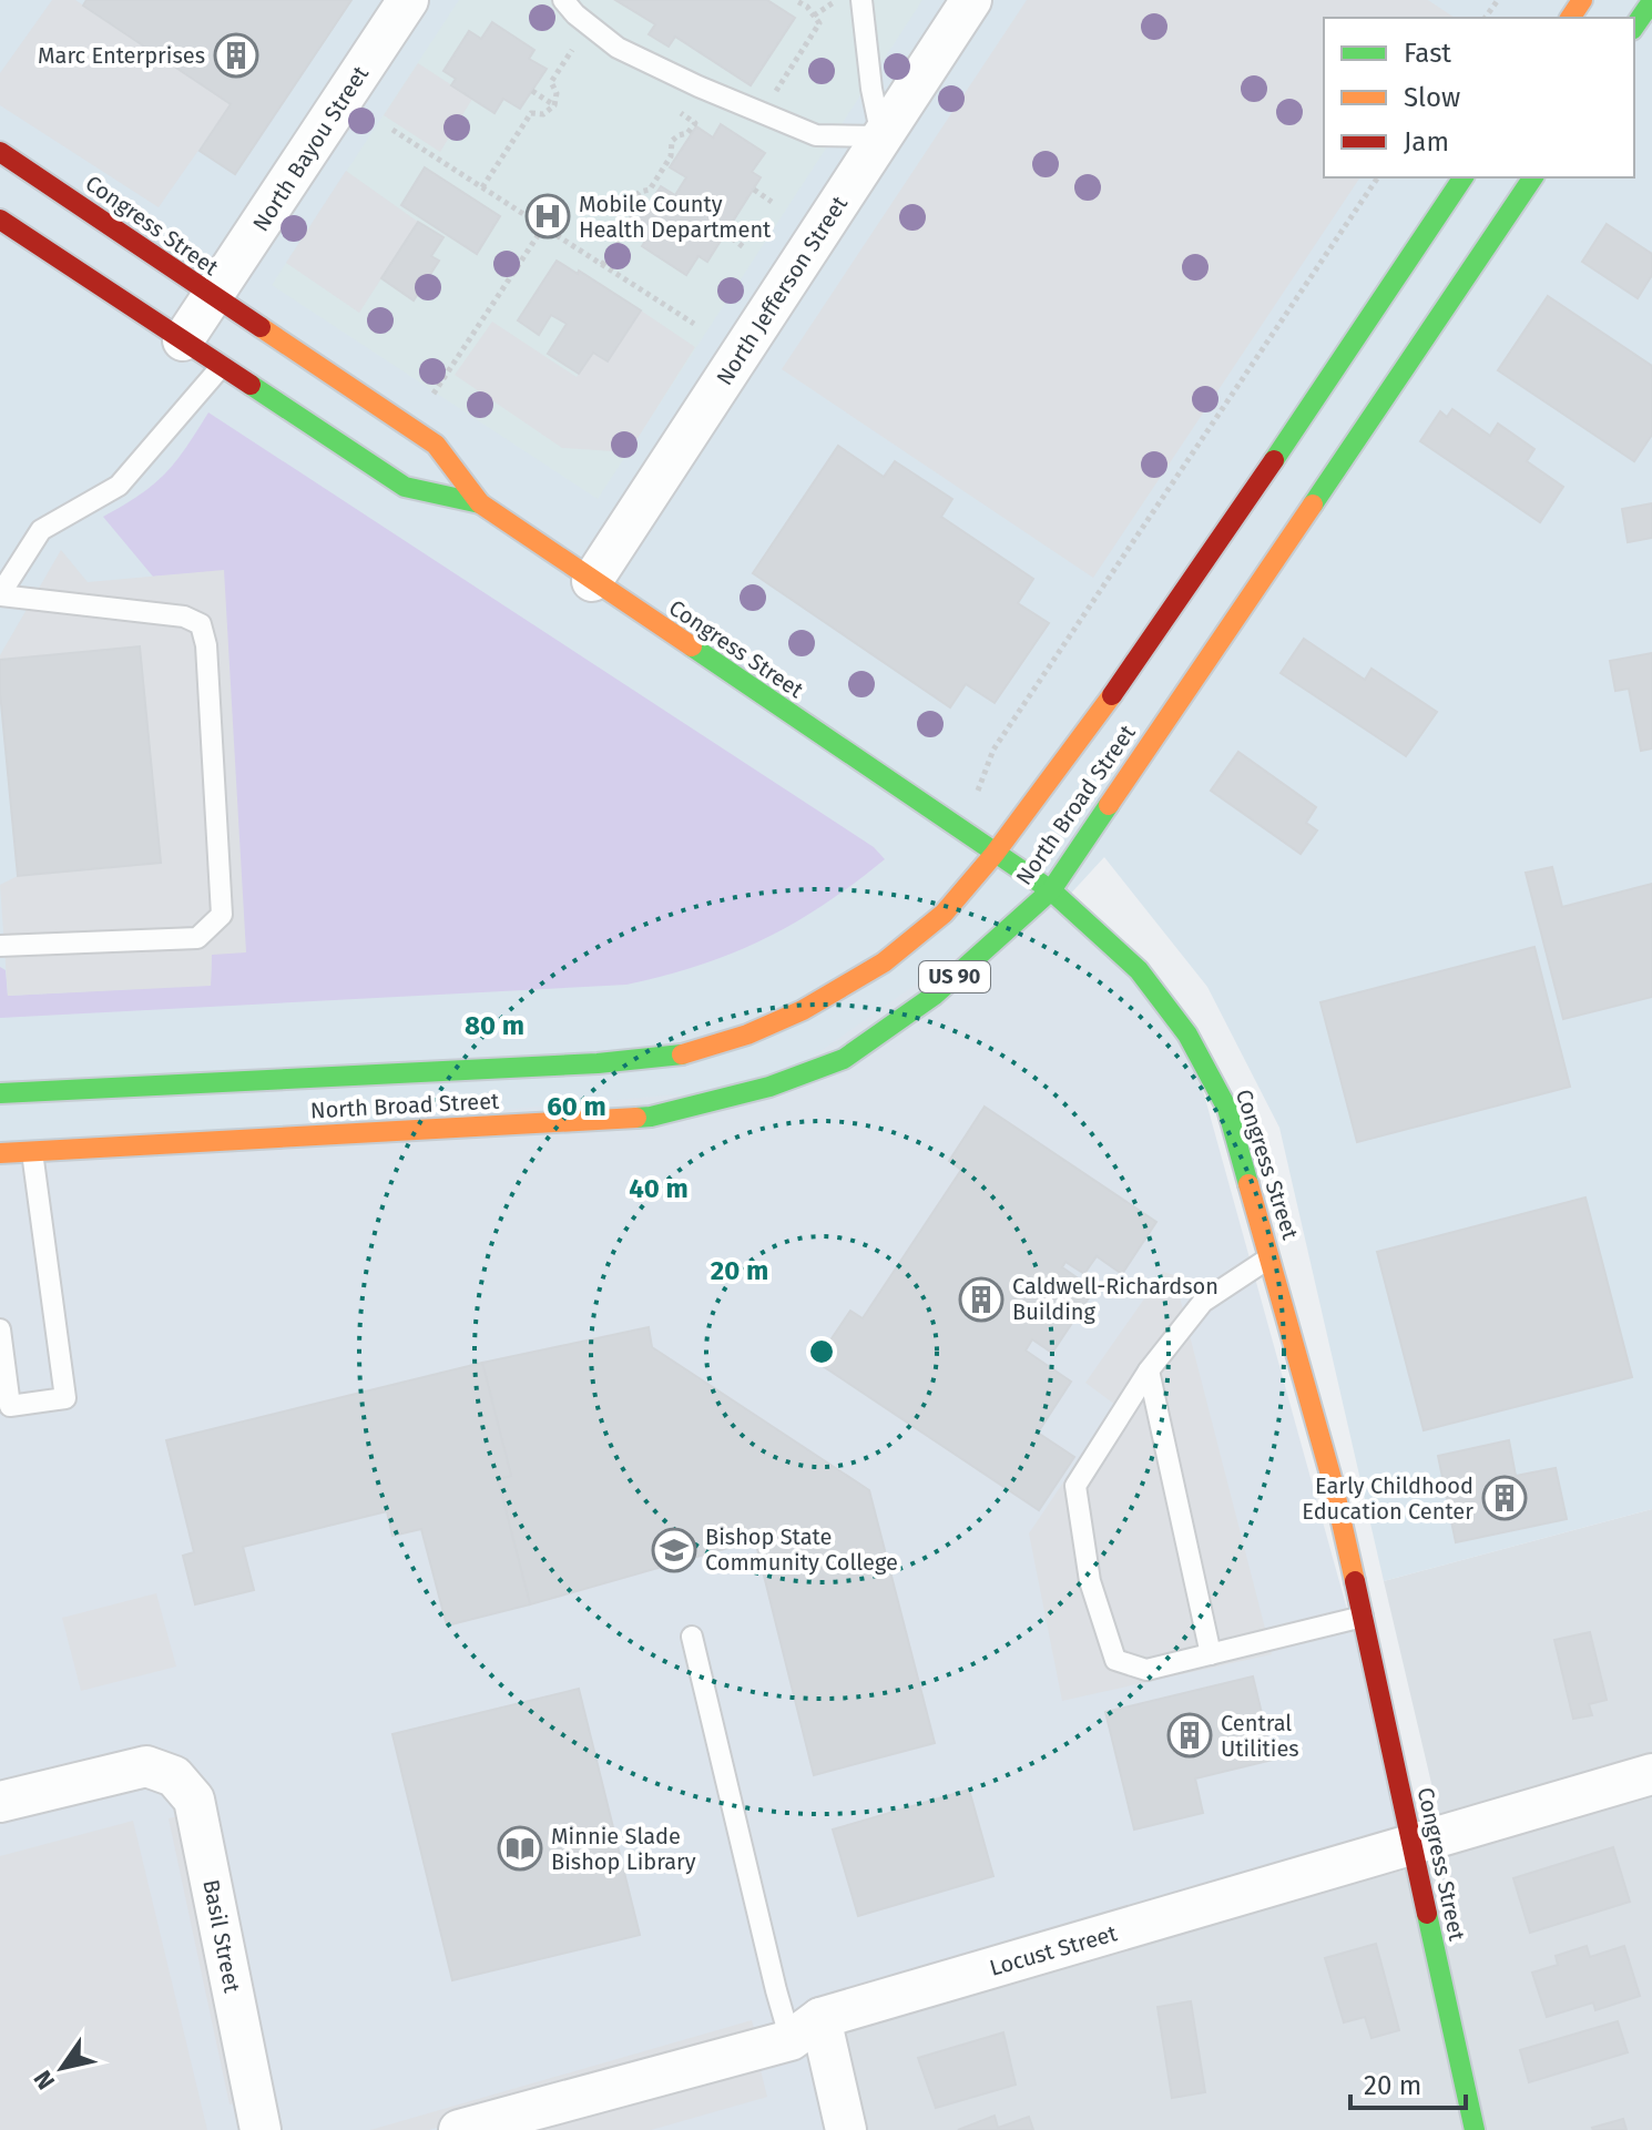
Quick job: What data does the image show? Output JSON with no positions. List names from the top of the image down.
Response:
{
  "streets": {
    "main road": ["Congress Street", "North Broad Street", "US 90"],
    "street": [
      "North Bayou Street",
      "North Jefferson Street",
      "Basil Street",
      "Locust Street"
    ]
  },
  "crossings": [
    ["North Bayou Street", "Congress Street"],
    ["Congress Street", "North Jefferson Street"],
    ["Congress Street", "North Broad Street"],
    ["Congress Street", "Locust Street"]
  ],
  "places": {
    "building": [
      "Marc Enterprises",
      "Caldwell-Richardson Building",
      "Early Childhood Education Center",
      "Central Utilities"
    ],
    "hospital": ["Mobile County Health Department"],
    "school or university": ["Bishop State Community College"],
    "library": ["Minnie Slade Bishop Library"]
  },
  "legend": ["Fast", "Slow", "Jam"],
  "scale_bar": "20 m",
  "north": "bottom left",
  "rings": [
    "80 m",
    "60 m",
    "40 m",
    "20 m"
  ]
}
